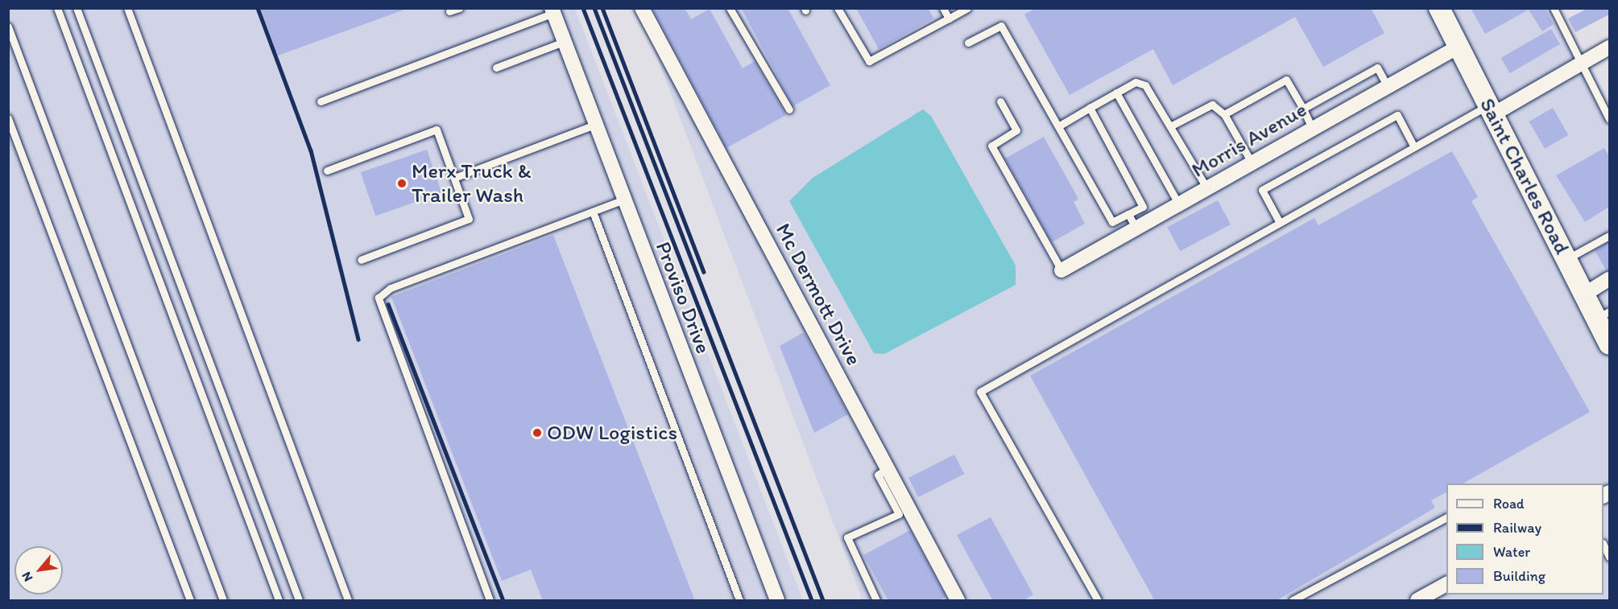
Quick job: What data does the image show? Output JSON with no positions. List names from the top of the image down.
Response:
{
  "streets": {
    "main road": ["Saint Charles Road"],
    "street": ["Morris Avenue", "Mc Dermott Drive", "Proviso Drive"]
  },
  "crossings": [
    ["Morris Avenue", "Saint Charles Road"]
  ],
  "places": ["Merx Truck & Trailer Wash", "ODW Logistics"],
  "legend": [
    "Road",
    "Railway",
    "Water",
    "Building"
  ],
  "north": "bottom left"
}
